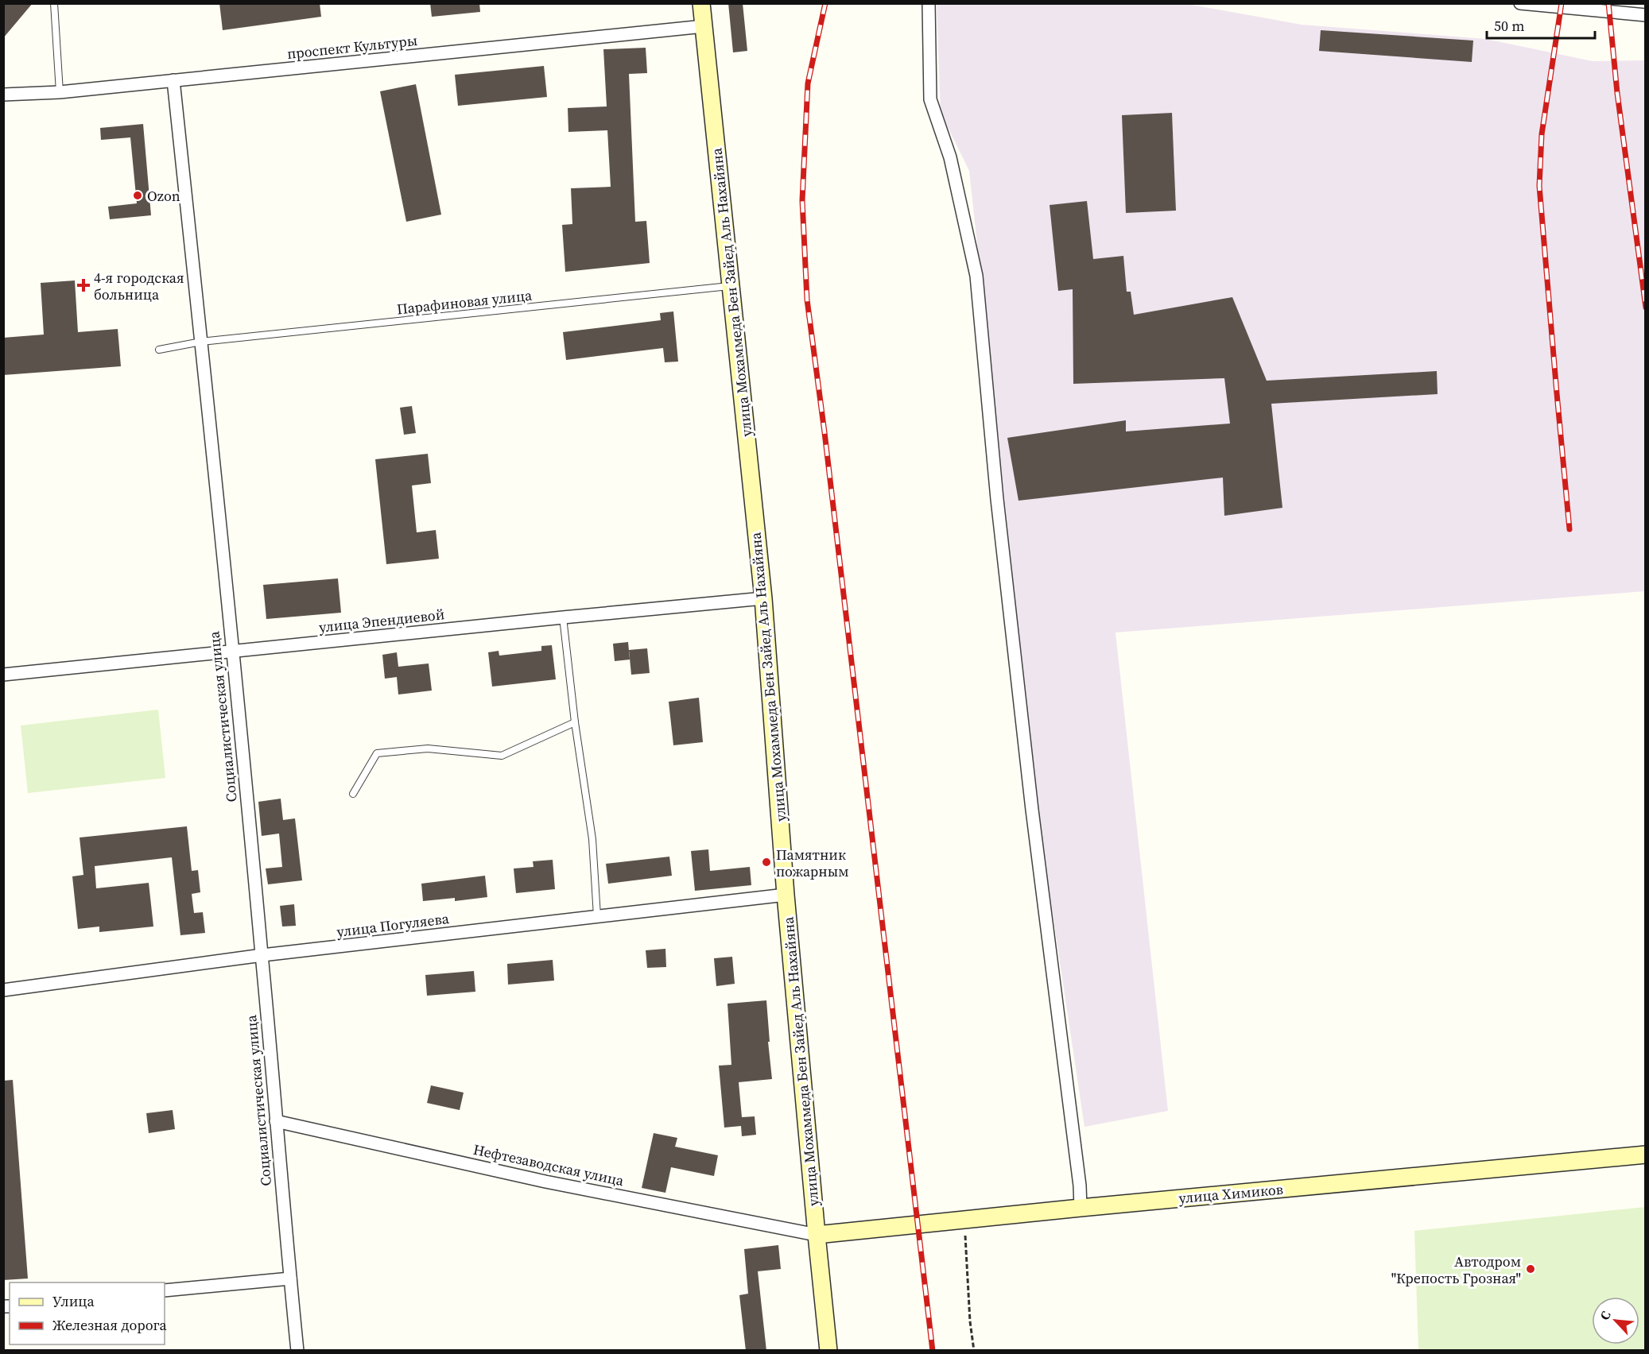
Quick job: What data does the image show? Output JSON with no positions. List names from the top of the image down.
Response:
{
  "streets": {
    "main road": ["улица Мохаммеда Бен Зайед Аль Нахайяна", "улица Химиков"],
    "street": [
      "проспект Культуры",
      "улица Эпендиевой",
      "Социалистическая улица",
      "улица Погуляева",
      "Нефтезаводская улица"
    ],
    "lane": ["Парафиновая улица"]
  },
  "crossings": [
    ["проспект Культуры", "улица Мохаммеда Бен Зайед Аль Нахайяна"],
    ["проспект Культуры", "Социалистическая улица"],
    ["улица Мохаммеда Бен Зайед Аль Нахайяна", "Парафиновая улица"],
    ["улица Мохаммеда Бен Зайед Аль Нахайяна", "улица Эпендиевой"],
    ["улица Мохаммеда Бен Зайед Аль Нахайяна", "улица Погуляева"],
    ["улица Мохаммеда Бен Зайед Аль Нахайяна", "Нефтезаводская улица"],
    ["улица Мохаммеда Бен Зайед Аль Нахайяна", "улица Химиков"],
    ["Парафиновая улица", "Социалистическая улица"],
    ["улица Эпендиевой", "Социалистическая улица"],
    ["Социалистическая улица", "улица Погуляева"],
    ["Социалистическая улица", "Нефтезаводская улица"],
    ["Нефтезаводская улица", "улица Химиков"]
  ],
  "places": {
    "other": ["Ozon", "Памятник пожарным", "Автодром \"Крепость Грозная\""],
    "health": ["4-я городская больница"]
  },
  "legend": ["Улица", "Железная дорога"],
  "scale_bar": "50 m",
  "north": "top left"
}
